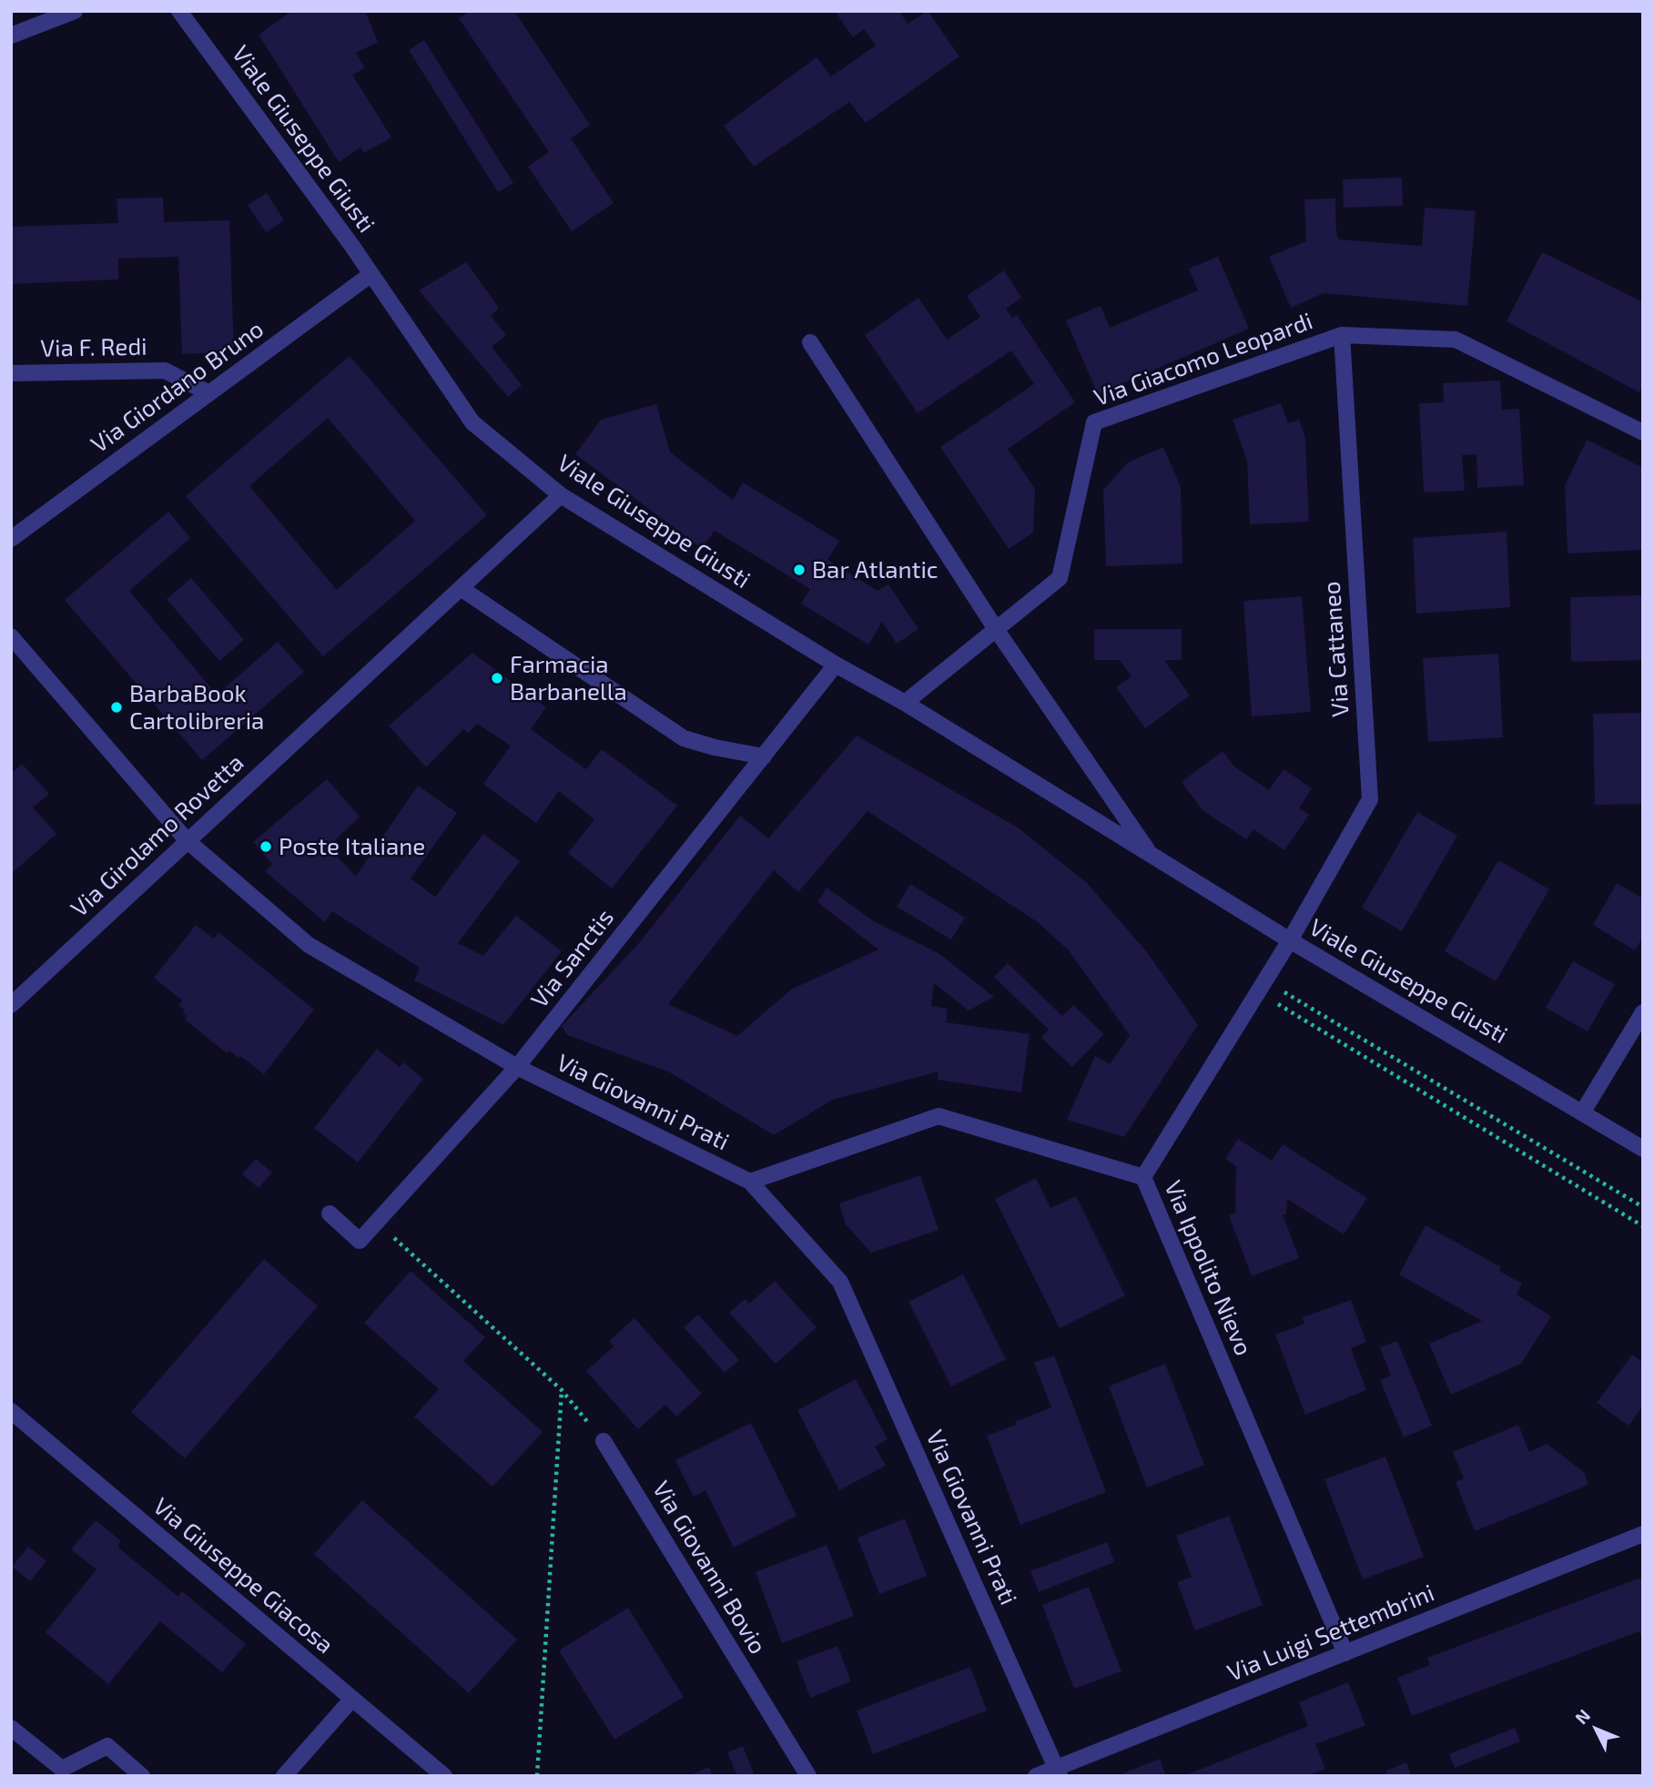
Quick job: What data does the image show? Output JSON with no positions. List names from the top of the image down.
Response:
{
  "streets": {
    "street": [
      "Viale Giuseppe Giusti",
      "Via F. Redi",
      "Via Giacomo Leopardi",
      "Via Giordano Bruno",
      "Via Cattaneo",
      "Via Girolamo Rovetta",
      "Via Sanctis",
      "Via Giovanni Prati",
      "Via Ippolito Nievo",
      "Via Giovanni Bovio",
      "Via Giuseppe Giacosa",
      "Via Luigi Settembrini"
    ]
  },
  "crossings": [
    ["Viale Giuseppe Giusti", "Via Giacomo Leopardi"],
    ["Viale Giuseppe Giusti", "Via Giordano Bruno"],
    ["Viale Giuseppe Giusti", "Via Cattaneo"],
    ["Viale Giuseppe Giusti", "Via Girolamo Rovetta"],
    ["Viale Giuseppe Giusti", "Via Sanctis"],
    ["Via F. Redi", "Via Giordano Bruno"],
    ["Via Giacomo Leopardi", "Via Cattaneo"],
    ["Via Cattaneo", "Via Ippolito Nievo"],
    ["Via Girolamo Rovetta", "Via Giovanni Prati"],
    ["Via Sanctis", "Via Giovanni Prati"],
    ["Via Giovanni Prati", "Via Ippolito Nievo"],
    ["Via Giovanni Prati", "Via Luigi Settembrini"],
    ["Via Ippolito Nievo", "Via Luigi Settembrini"]
  ],
  "places": [
    "Bar Atlantic",
    "Farmacia Barbanella",
    "BarbaBook Cartolibreria",
    "Poste Italiane"
  ],
  "north": "top left"
}
